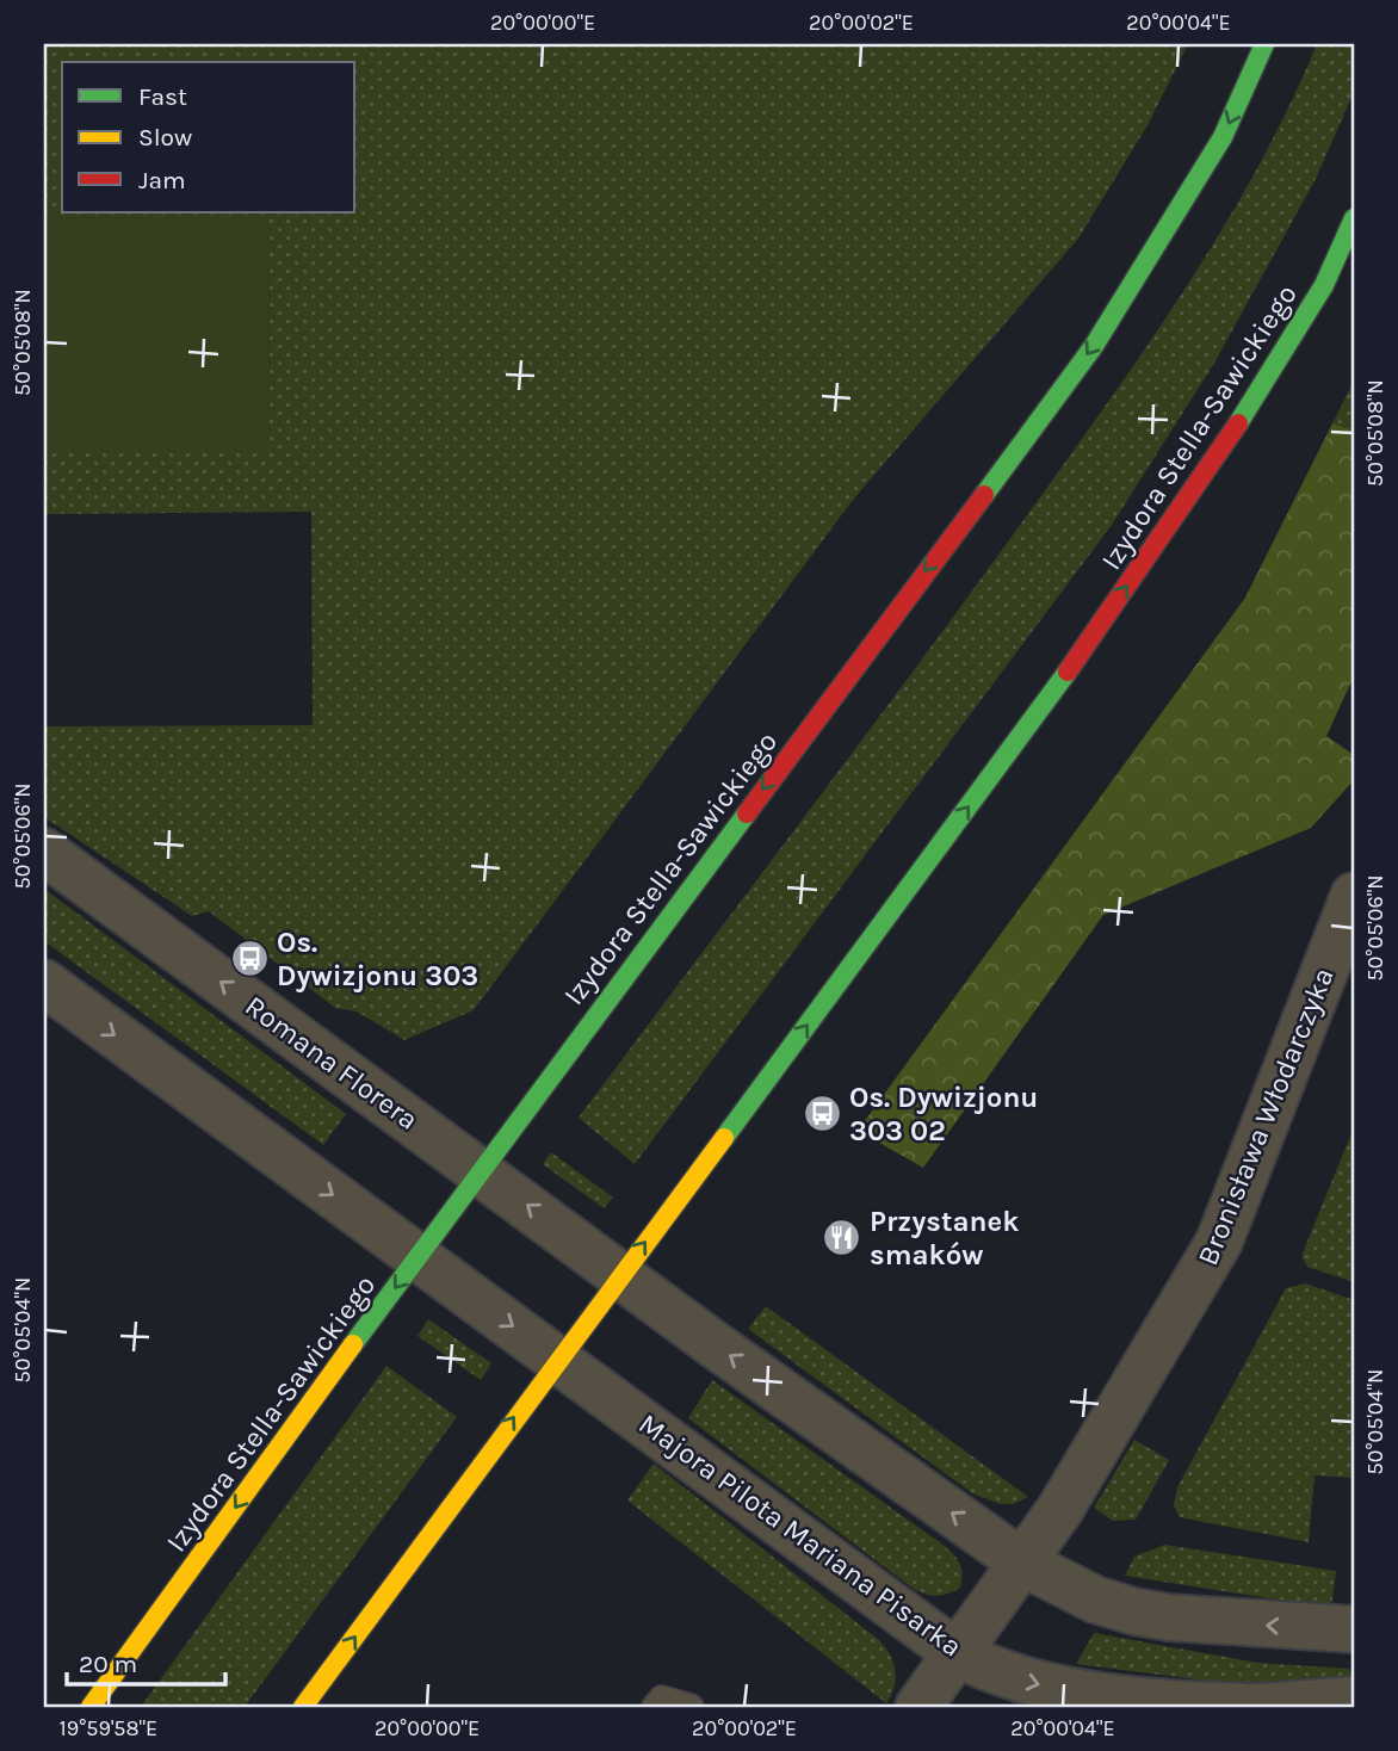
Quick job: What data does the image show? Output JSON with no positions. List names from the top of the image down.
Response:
{
  "streets": {
    "main road": ["Izydora Stella-Sawickiego"],
    "street": ["Romana Florera", "Bronisława Włodarczyka", "Majora Pilota Mariana Pisarka"]
  },
  "crossings": [
    ["Izydora Stella-Sawickiego", "Romana Florera"],
    ["Izydora Stella-Sawickiego", "Majora Pilota Mariana Pisarka"],
    ["Bronisława Włodarczyka", "Majora Pilota Mariana Pisarka"]
  ],
  "places": {
    "bus stop": ["Os. Dywizjonu 303", "Os. Dywizjonu 303 02"],
    "restaurant": ["Przystanek smaków"]
  },
  "legend": ["Fast", "Slow", "Jam"],
  "scale_bar": "20 m",
  "coordinates": [
    "20°00'00\"E",
    "20°00'02\"E",
    "20°00'04\"E",
    "50°05'08\"N",
    "50°05'06\"N",
    "50°05'04\"N",
    "19°59'58\"E"
  ]
}
